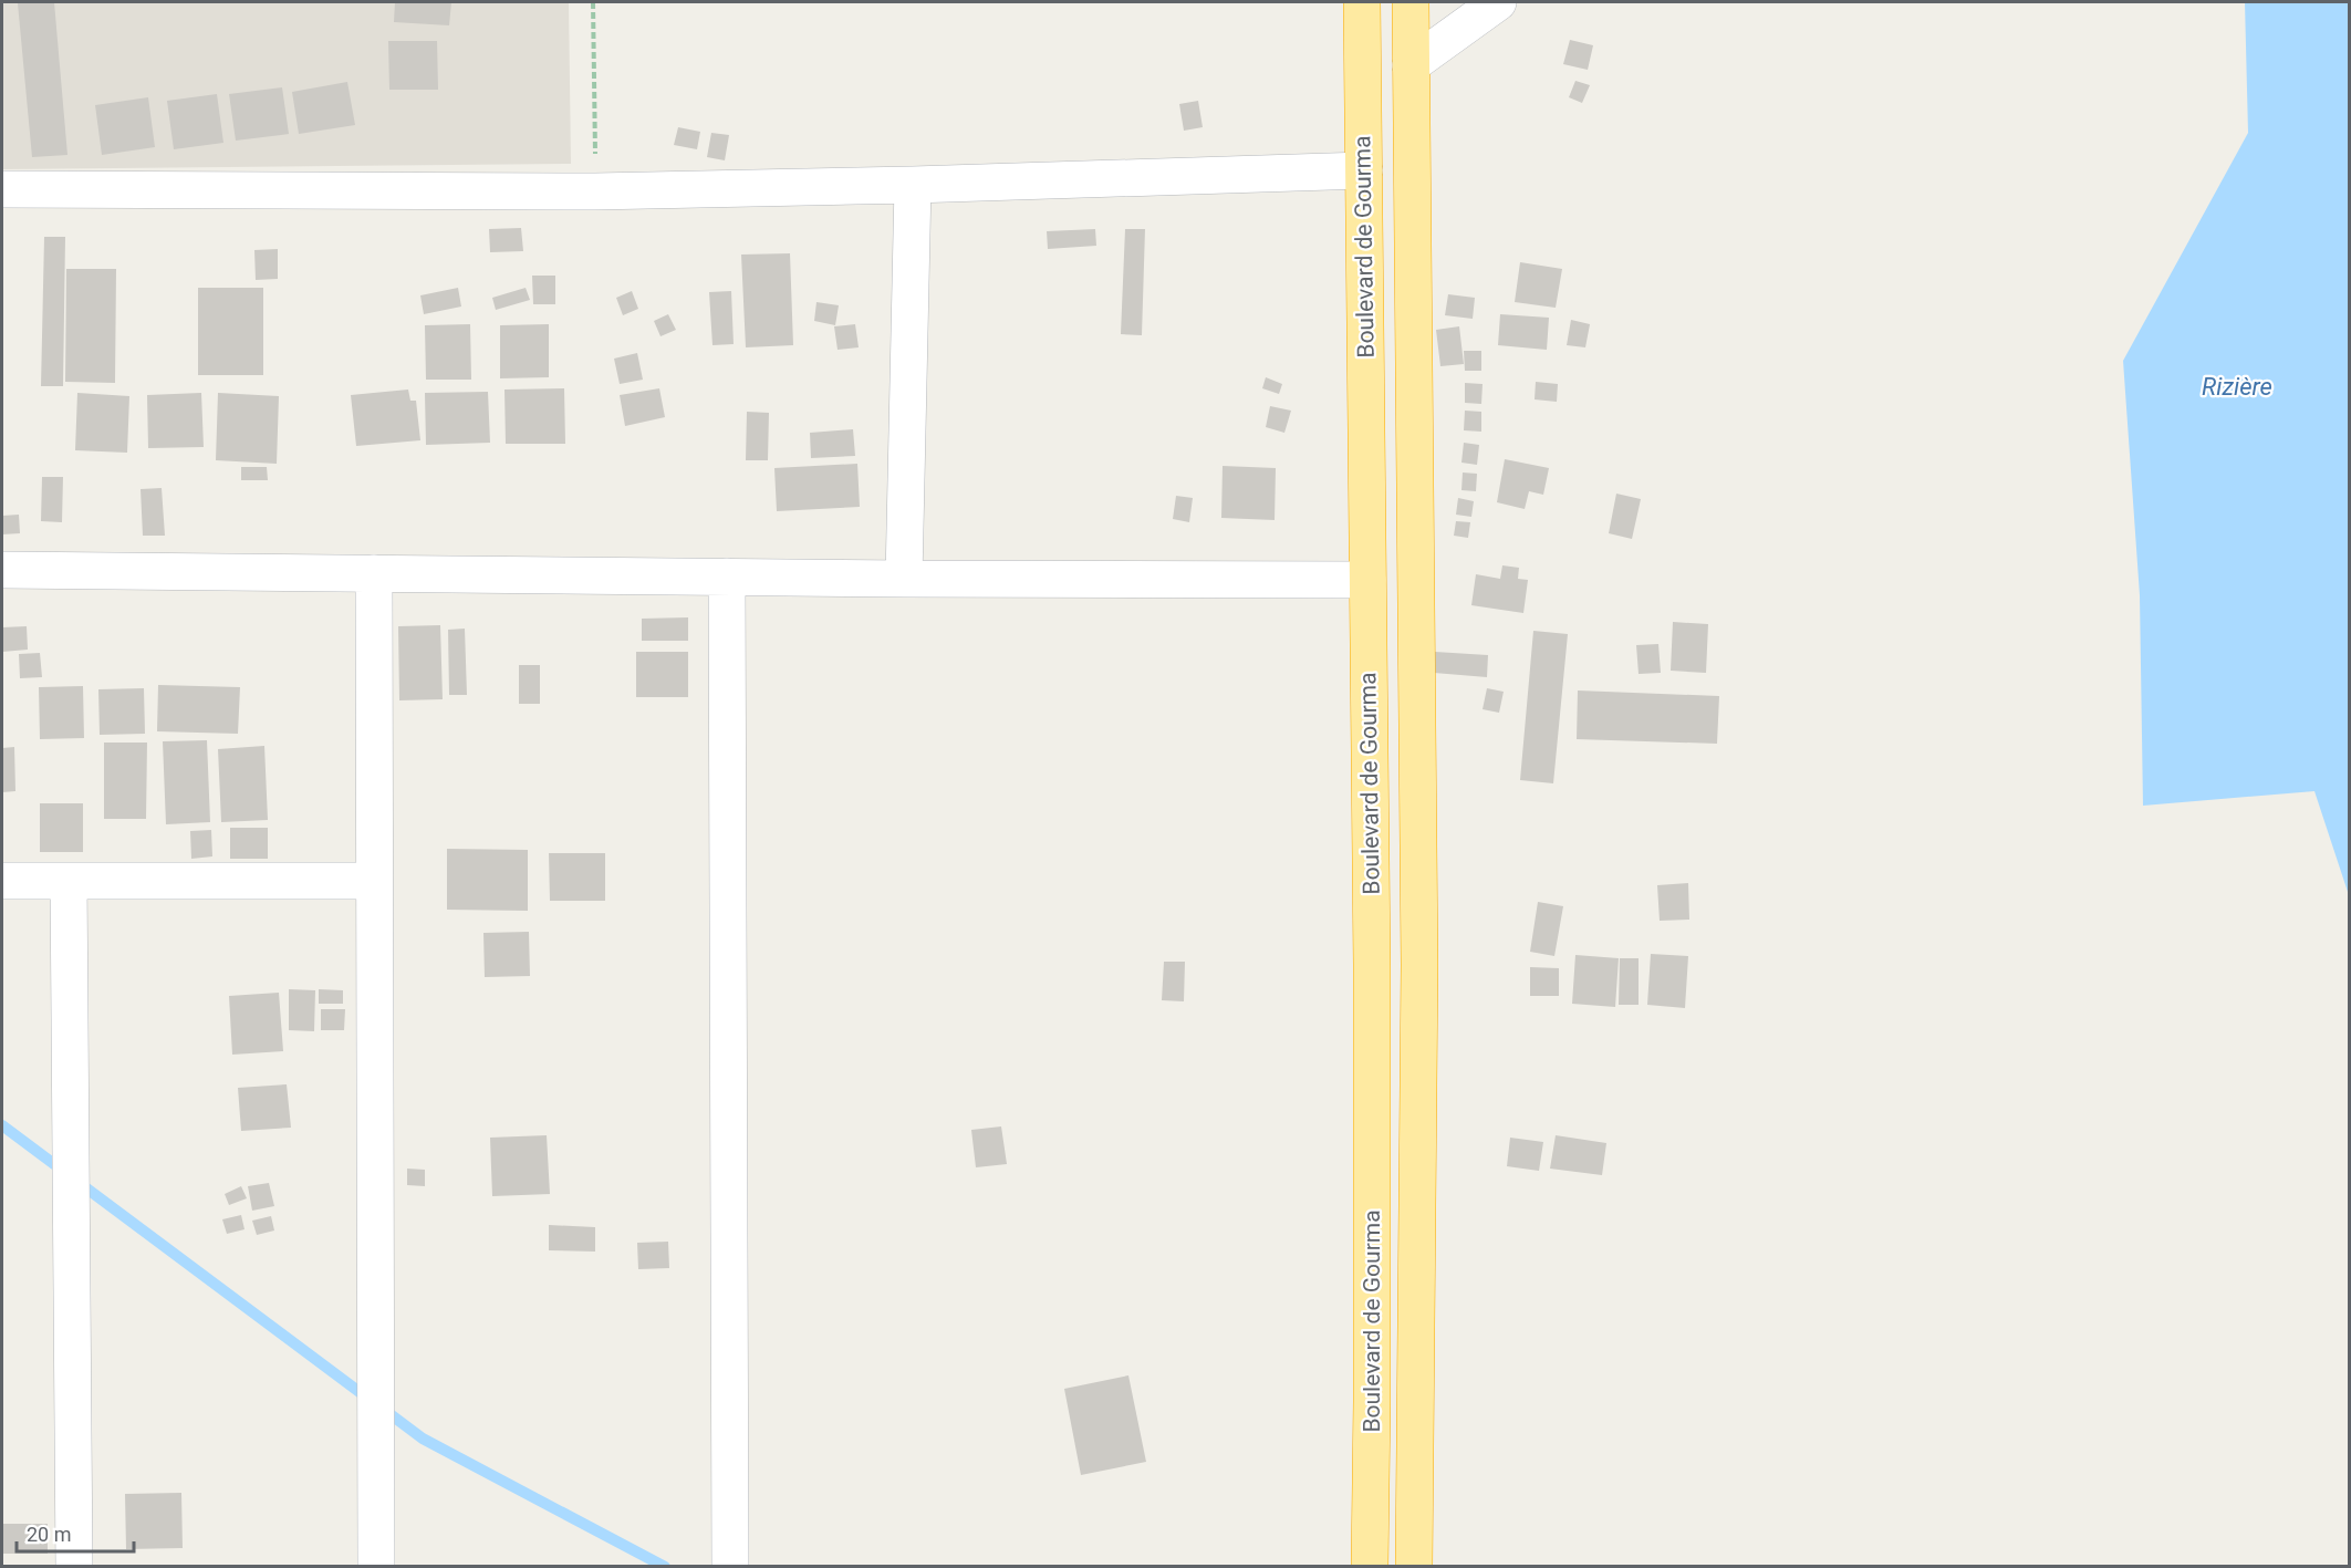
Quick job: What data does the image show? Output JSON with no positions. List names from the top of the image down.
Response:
{
  "streets": {
    "highway": ["Boulevard de Gourma"]
  },
  "water": ["Rizière"],
  "scale_bar": "20 m"
}
